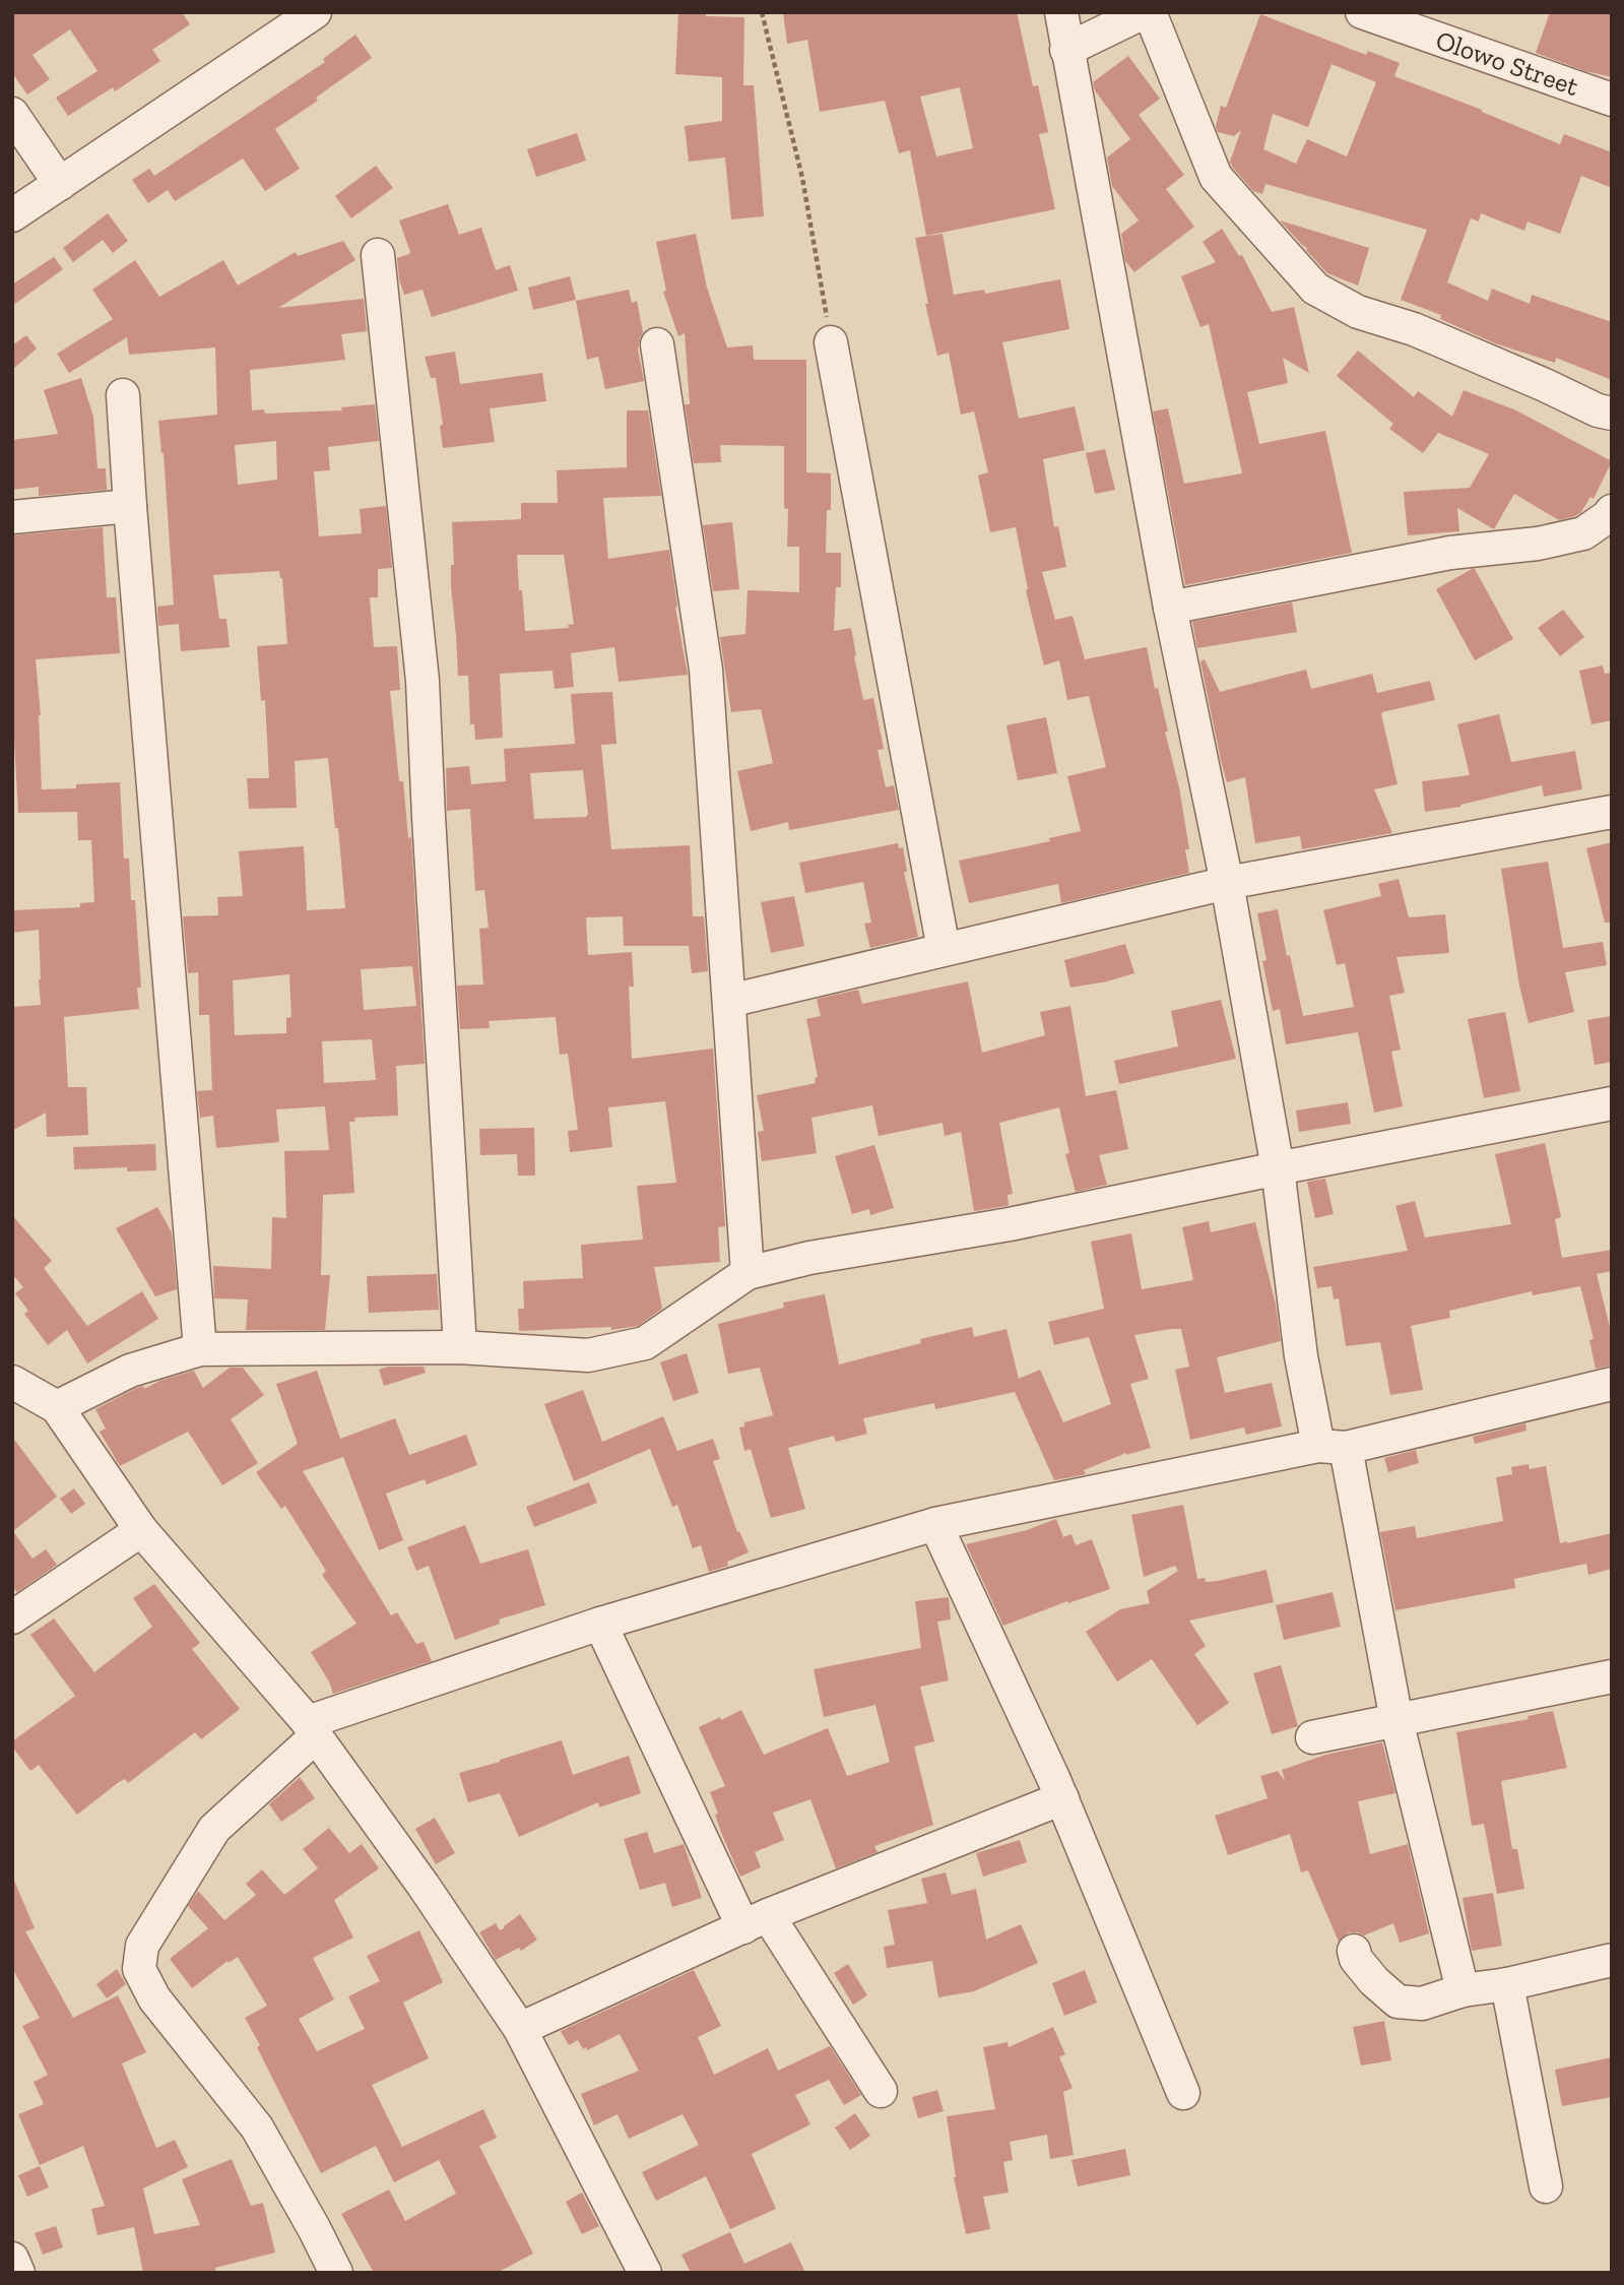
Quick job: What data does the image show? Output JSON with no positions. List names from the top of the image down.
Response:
{
  "streets": {
    "street": ["Olowo Street"]
  }
}
